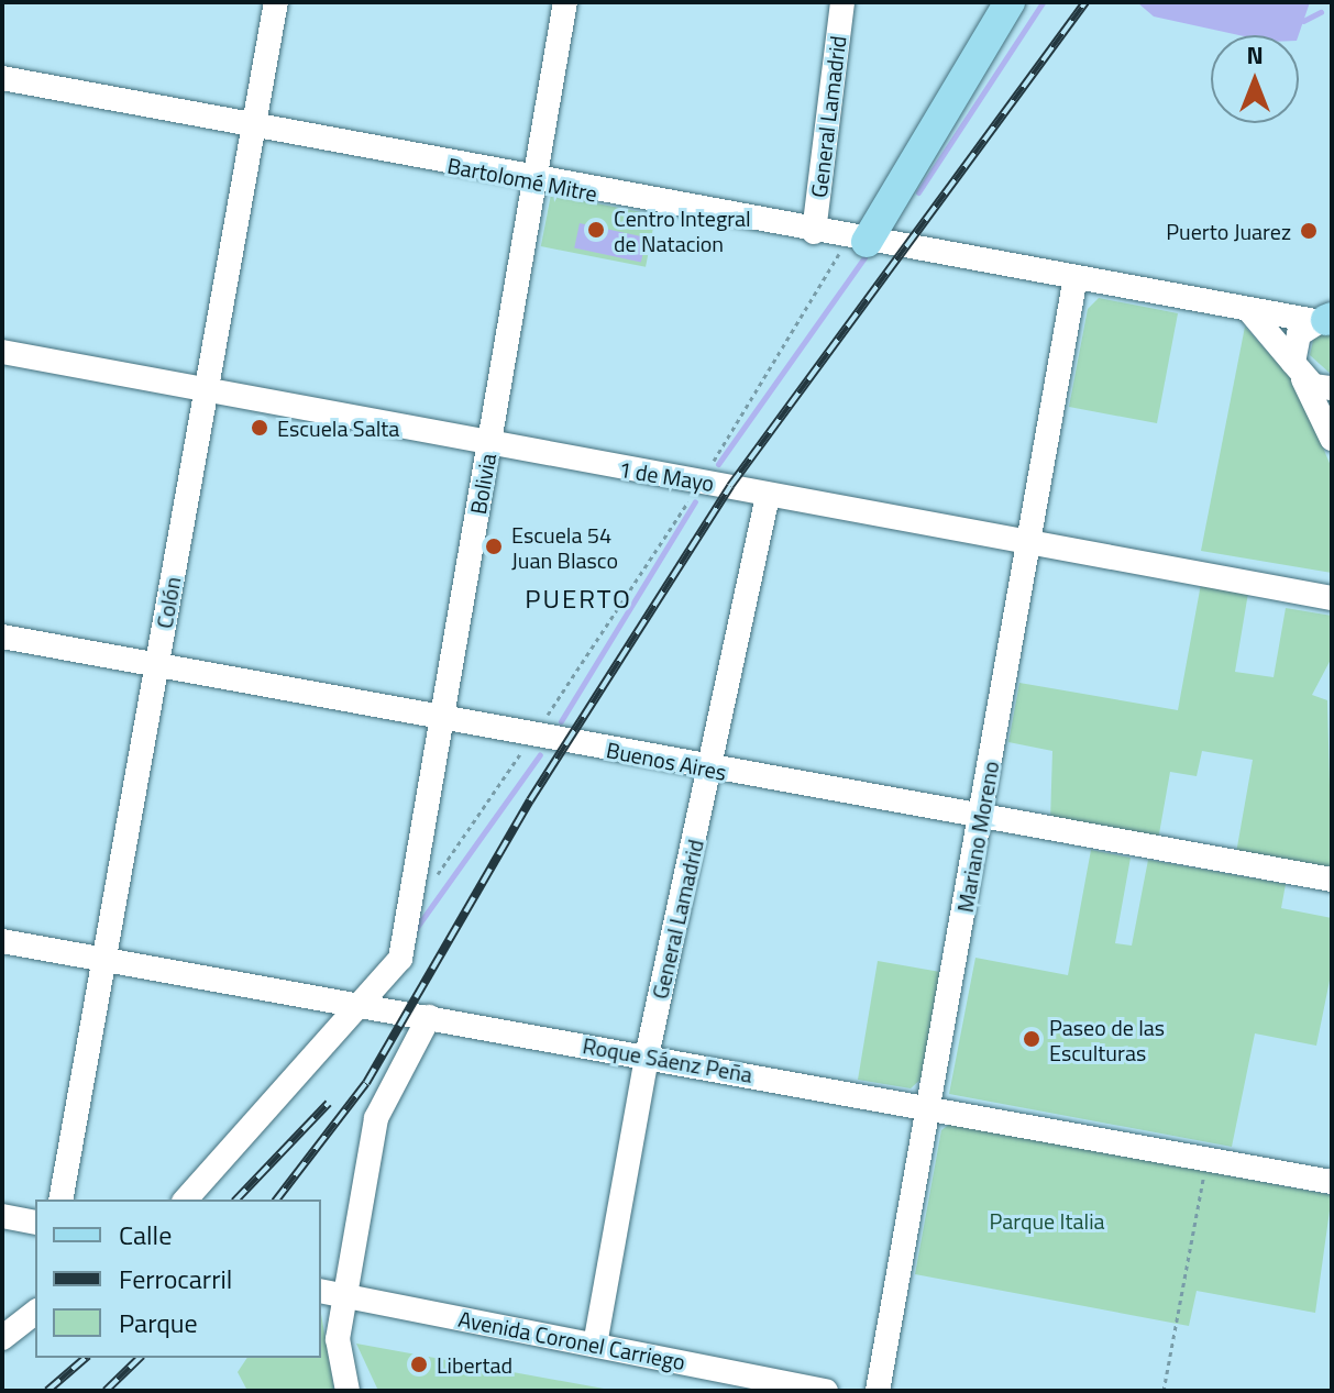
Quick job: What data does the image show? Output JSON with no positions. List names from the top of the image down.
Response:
{
  "streets": {
    "street": [
      "General Lamadrid",
      "Bartolomé Mitre",
      "1 de Mayo",
      "Bolivia",
      "Colón",
      "Buenos Aires",
      "Mariano Moreno",
      "Roque Sáenz Peña",
      "Avenida Coronel Carriego"
    ]
  },
  "crossings": [
    ["General Lamadrid", "Bartolomé Mitre"],
    ["General Lamadrid", "1 de Mayo"],
    ["General Lamadrid", "Buenos Aires"],
    ["General Lamadrid", "Roque Sáenz Peña"],
    ["General Lamadrid", "Avenida Coronel Carriego"],
    ["Bartolomé Mitre", "Bolivia"],
    ["Bartolomé Mitre", "Colón"],
    ["Bartolomé Mitre", "Mariano Moreno"],
    ["1 de Mayo", "Bolivia"],
    ["1 de Mayo", "Colón"],
    ["1 de Mayo", "Mariano Moreno"],
    ["Bolivia", "Buenos Aires"],
    ["Bolivia", "Roque Sáenz Peña"],
    ["Colón", "Buenos Aires"],
    ["Colón", "Roque Sáenz Peña"],
    ["Buenos Aires", "Mariano Moreno"],
    ["Mariano Moreno", "Roque Sáenz Peña"]
  ],
  "districts": ["PUERTO"],
  "parks": ["Parque Italia"],
  "places": [
    "Centro Integral de Natacion",
    "Puerto Juarez",
    "Escuela Salta",
    "Escuela 54 Juan Blasco",
    "Paseo de las Esculturas",
    "Libertad"
  ],
  "legend": ["Calle", "Ferrocarril", "Parque"],
  "north": "top"
}
